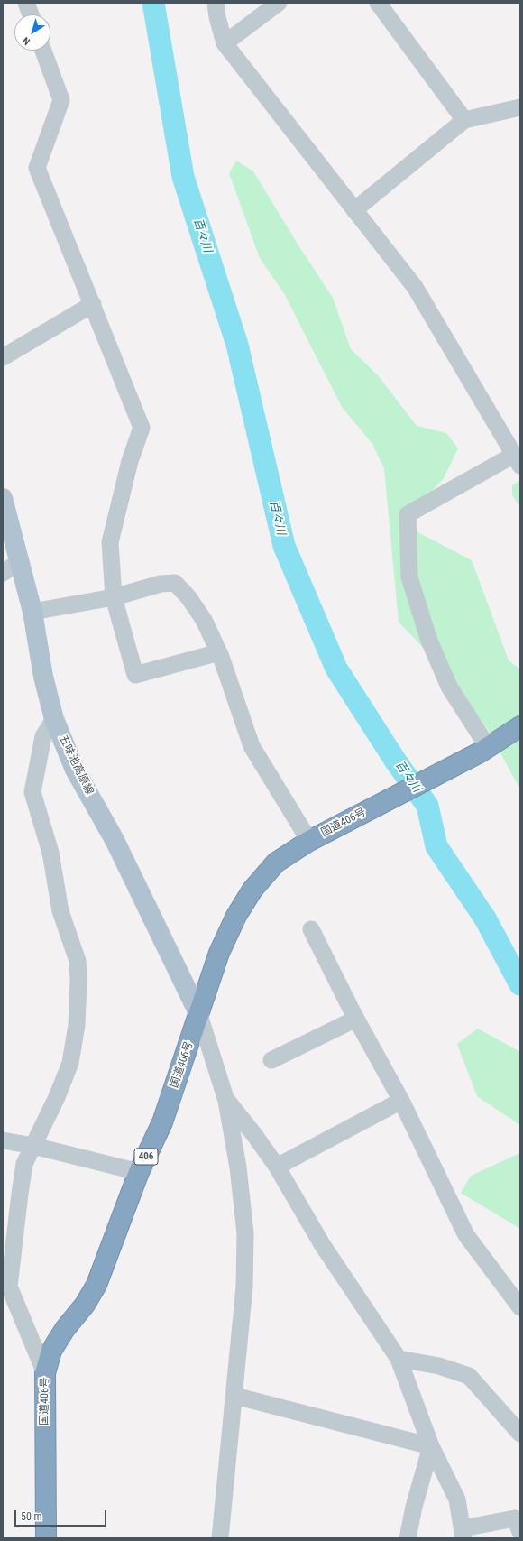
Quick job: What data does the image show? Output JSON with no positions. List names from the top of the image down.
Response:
{
  "streets": {
    "highway": ["国道406号", "406"],
    "main road": ["五味池高原線"]
  },
  "crossings": [
    ["五味池高原線", "国道406号"]
  ],
  "water": ["百々川"],
  "scale_bar": "50 m",
  "north": "bottom left"
}
